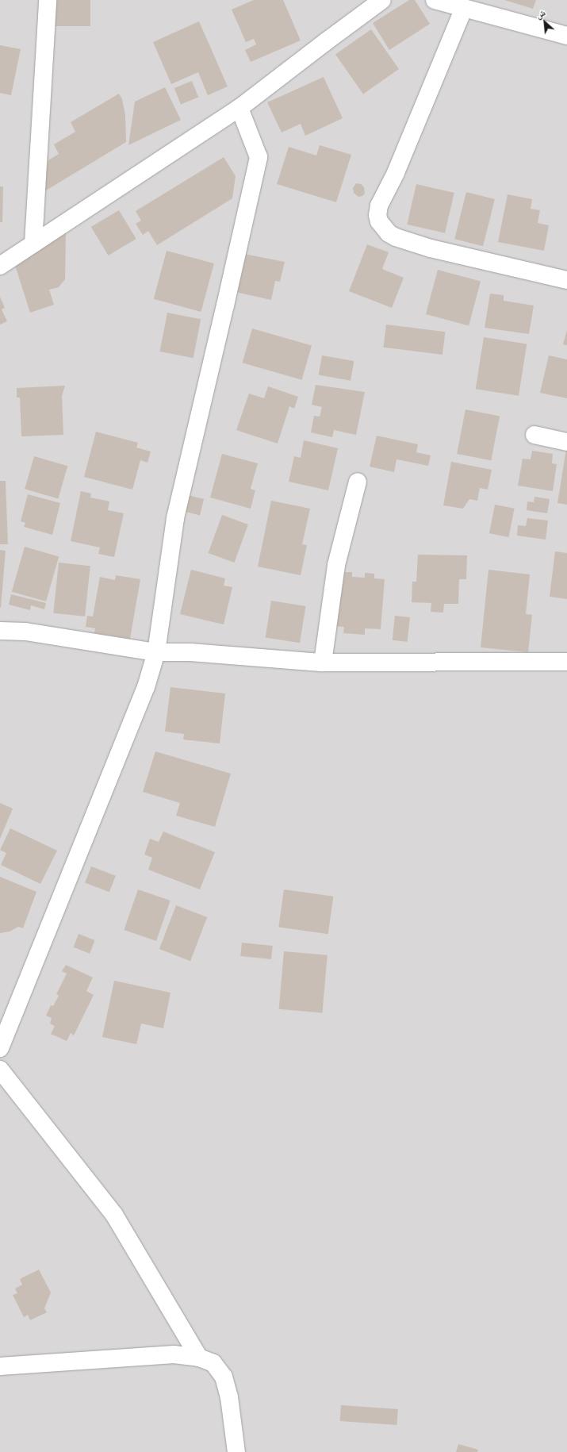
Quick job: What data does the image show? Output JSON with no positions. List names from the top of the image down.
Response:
{
  "north": "top left"
}
